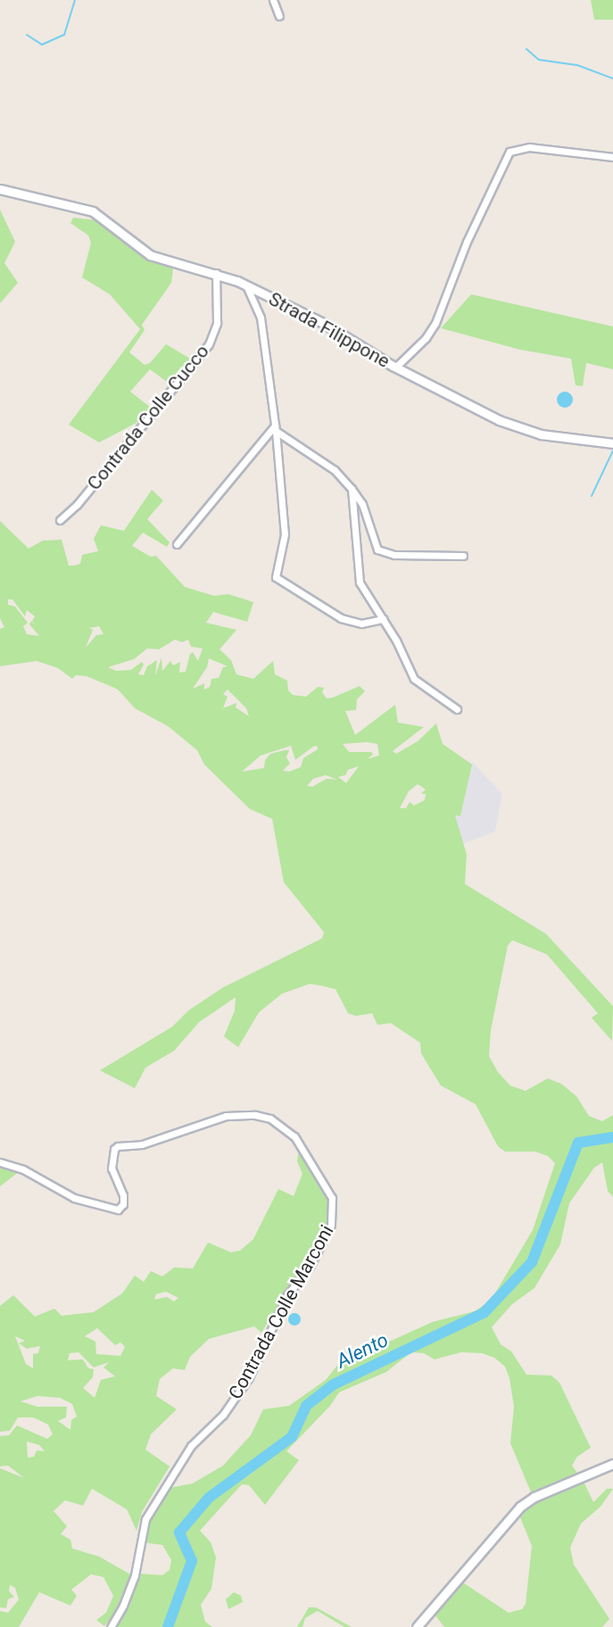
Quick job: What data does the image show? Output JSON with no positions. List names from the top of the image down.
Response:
{
  "streets": {
    "street": ["Strada Filippone", "Contrada Colle Cucco", "Contrada Colle Marconi"]
  },
  "crossings": [
    ["Strada Filippone", "Contrada Colle Cucco"]
  ],
  "water": ["Alento"]
}
